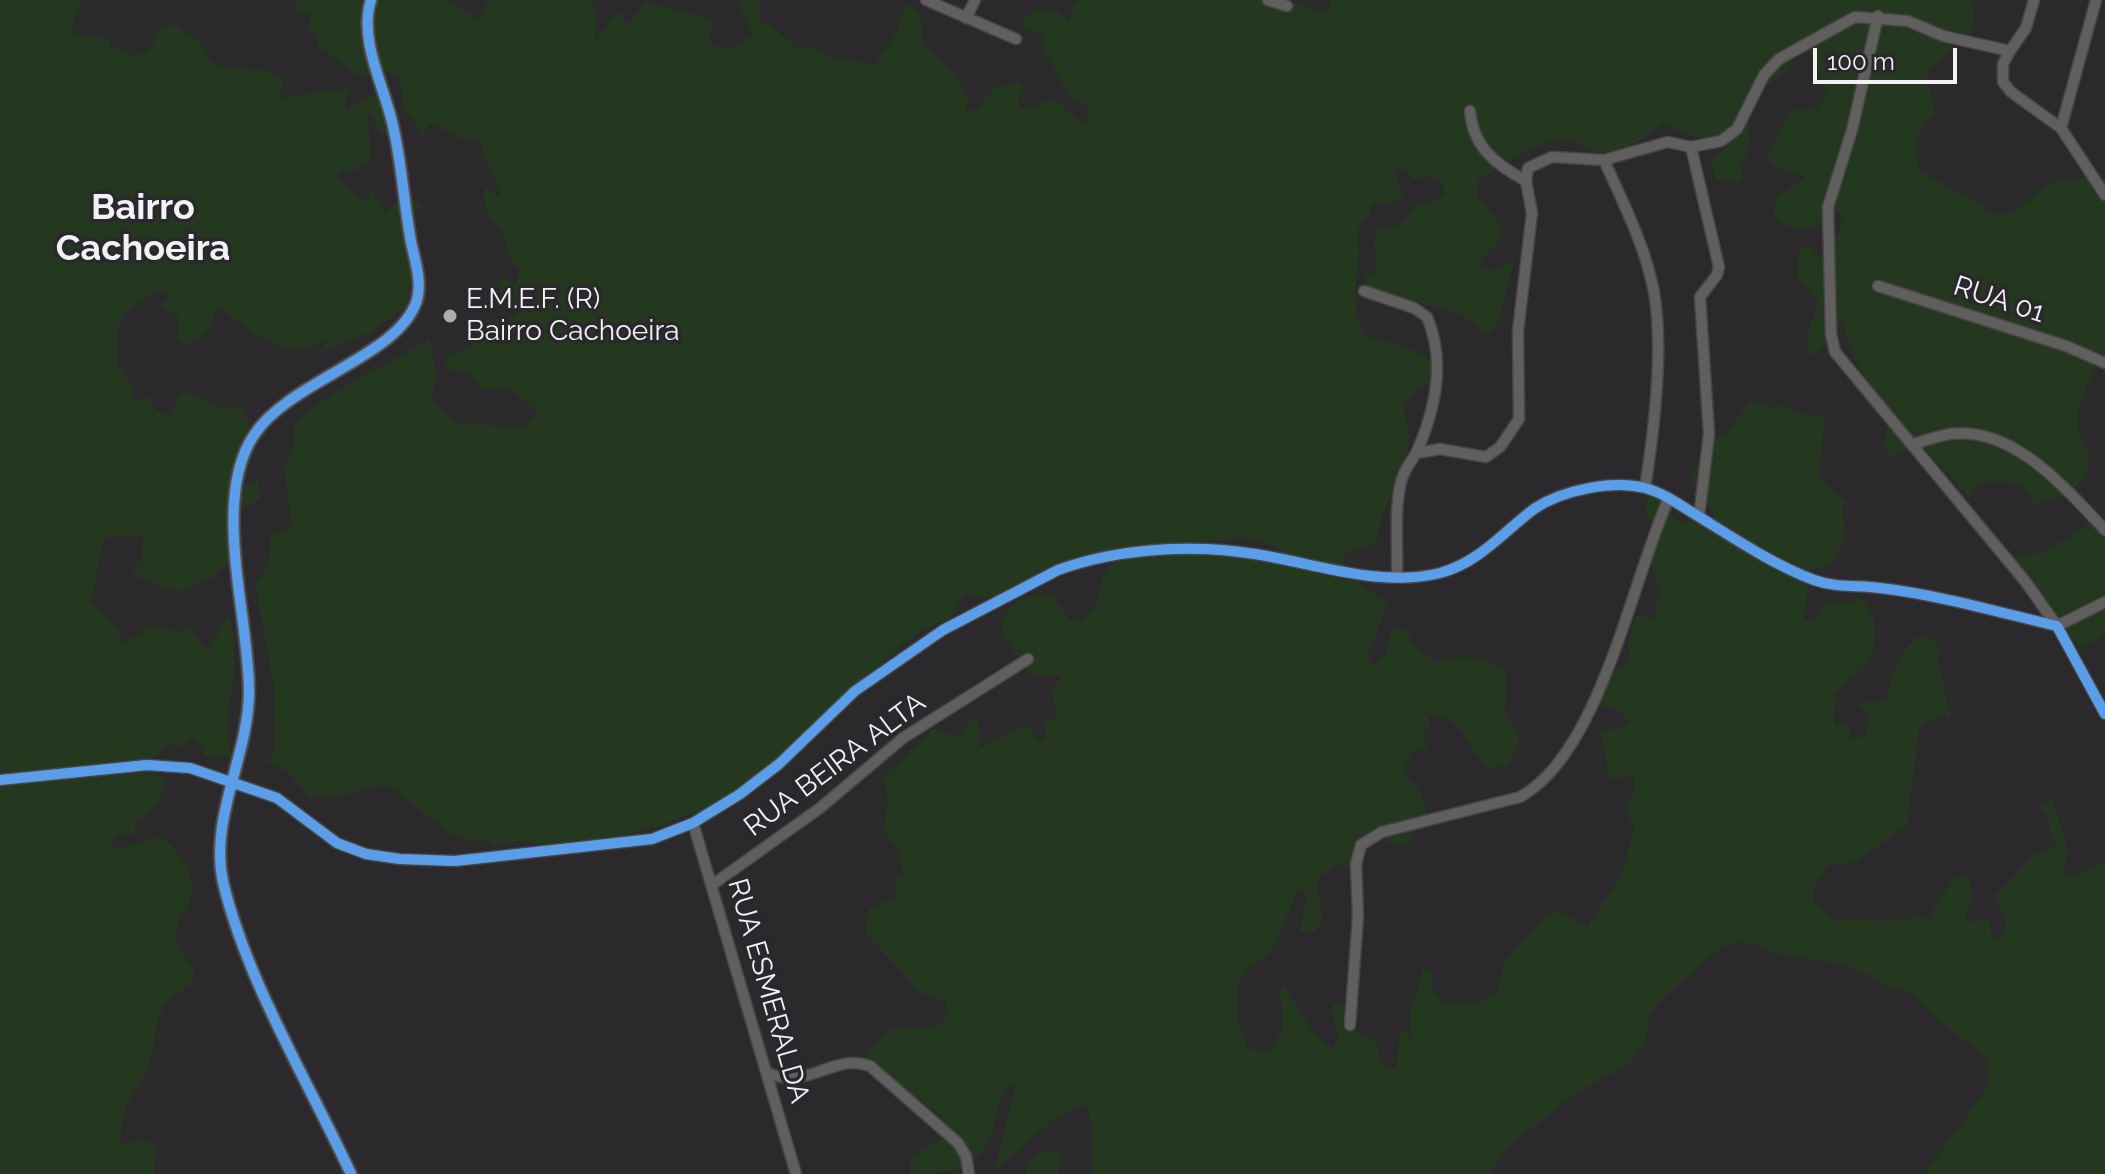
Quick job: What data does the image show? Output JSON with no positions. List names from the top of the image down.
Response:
{
  "streets": {
    "street": ["RUA 01", "RUA BEIRA ALTA", "RUA ESMERALDA"]
  },
  "crossings": [
    ["RUA BEIRA ALTA", "RUA ESMERALDA"]
  ],
  "districts": ["Bairro Cachoeira"],
  "places": ["E.M.E.F. (R) Bairro Cachoeira"],
  "scale_bar": "100 m"
}
